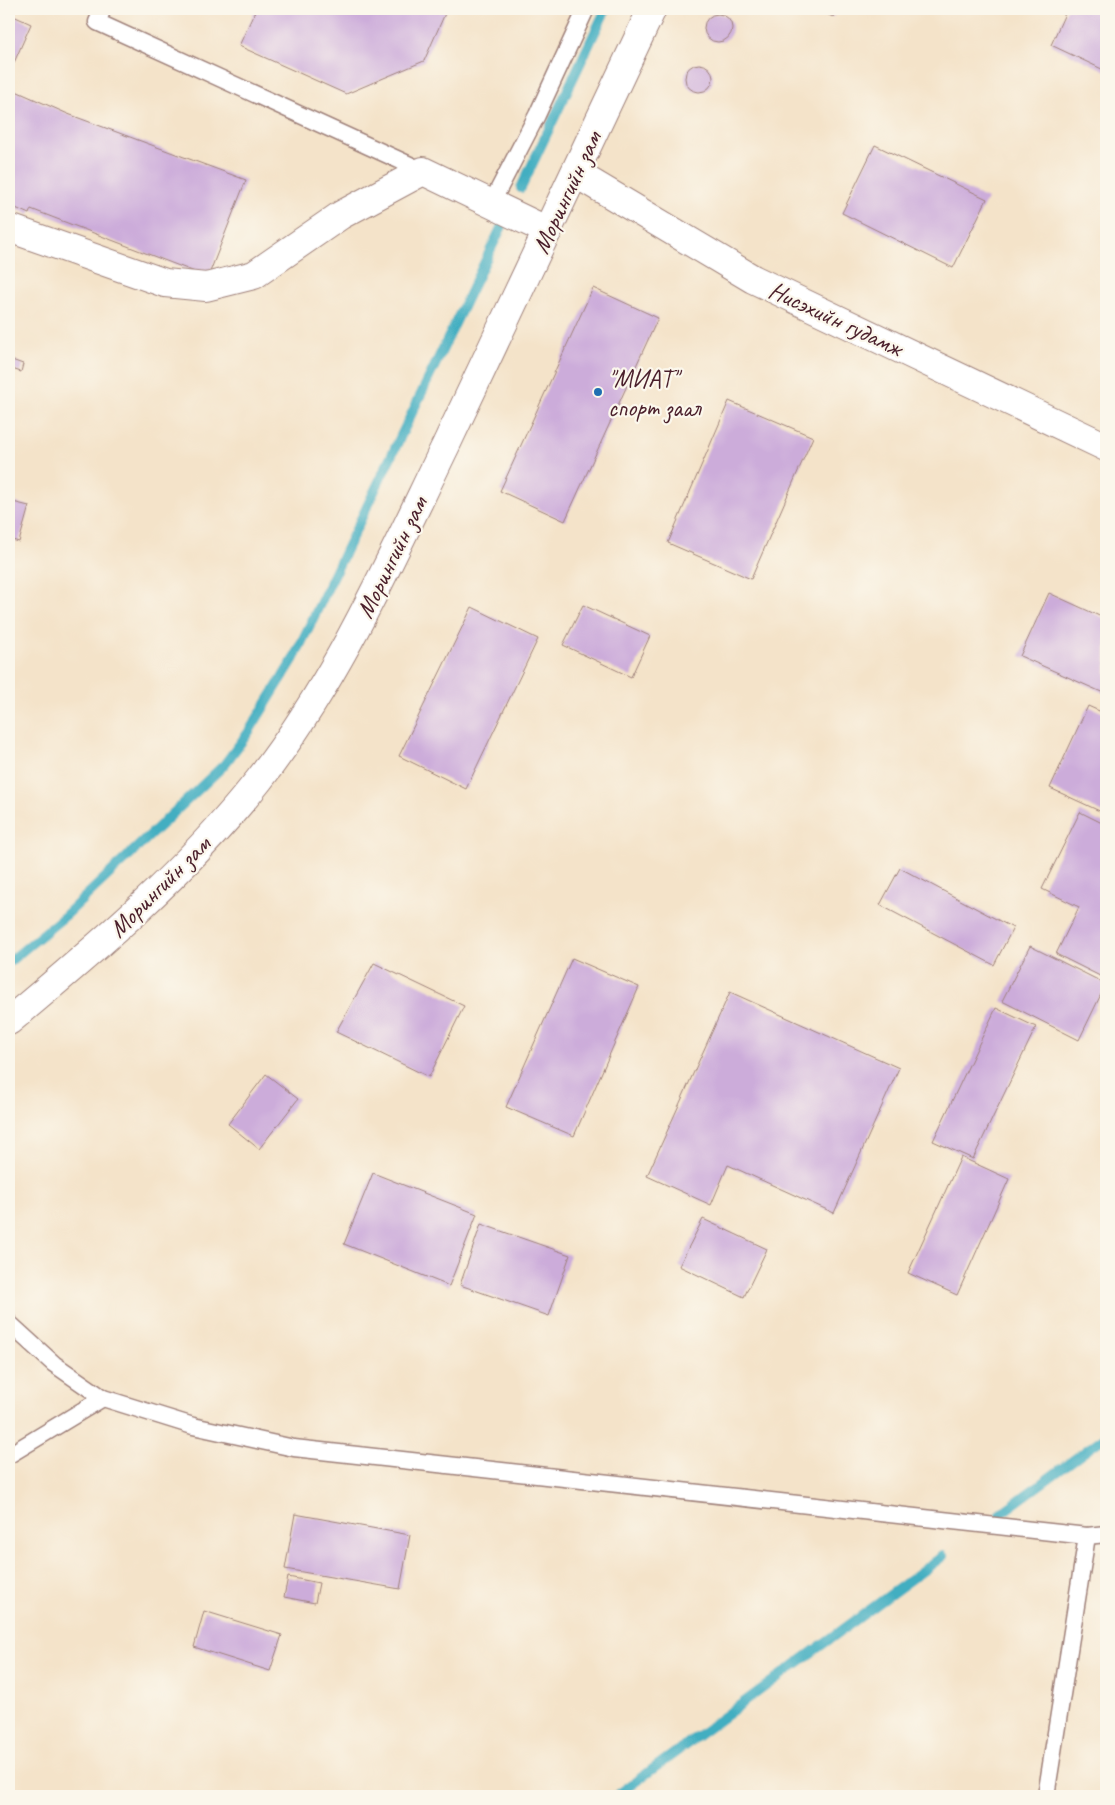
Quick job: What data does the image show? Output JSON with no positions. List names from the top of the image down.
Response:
{
  "streets": {
    "main road": ["Морингийн зам", "Нисэхийн гудамж"]
  },
  "crossings": [
    ["Морингийн зам", "Нисэхийн гудамж"]
  ],
  "places": ["\"МИАТ\" спорт заал"]
}
